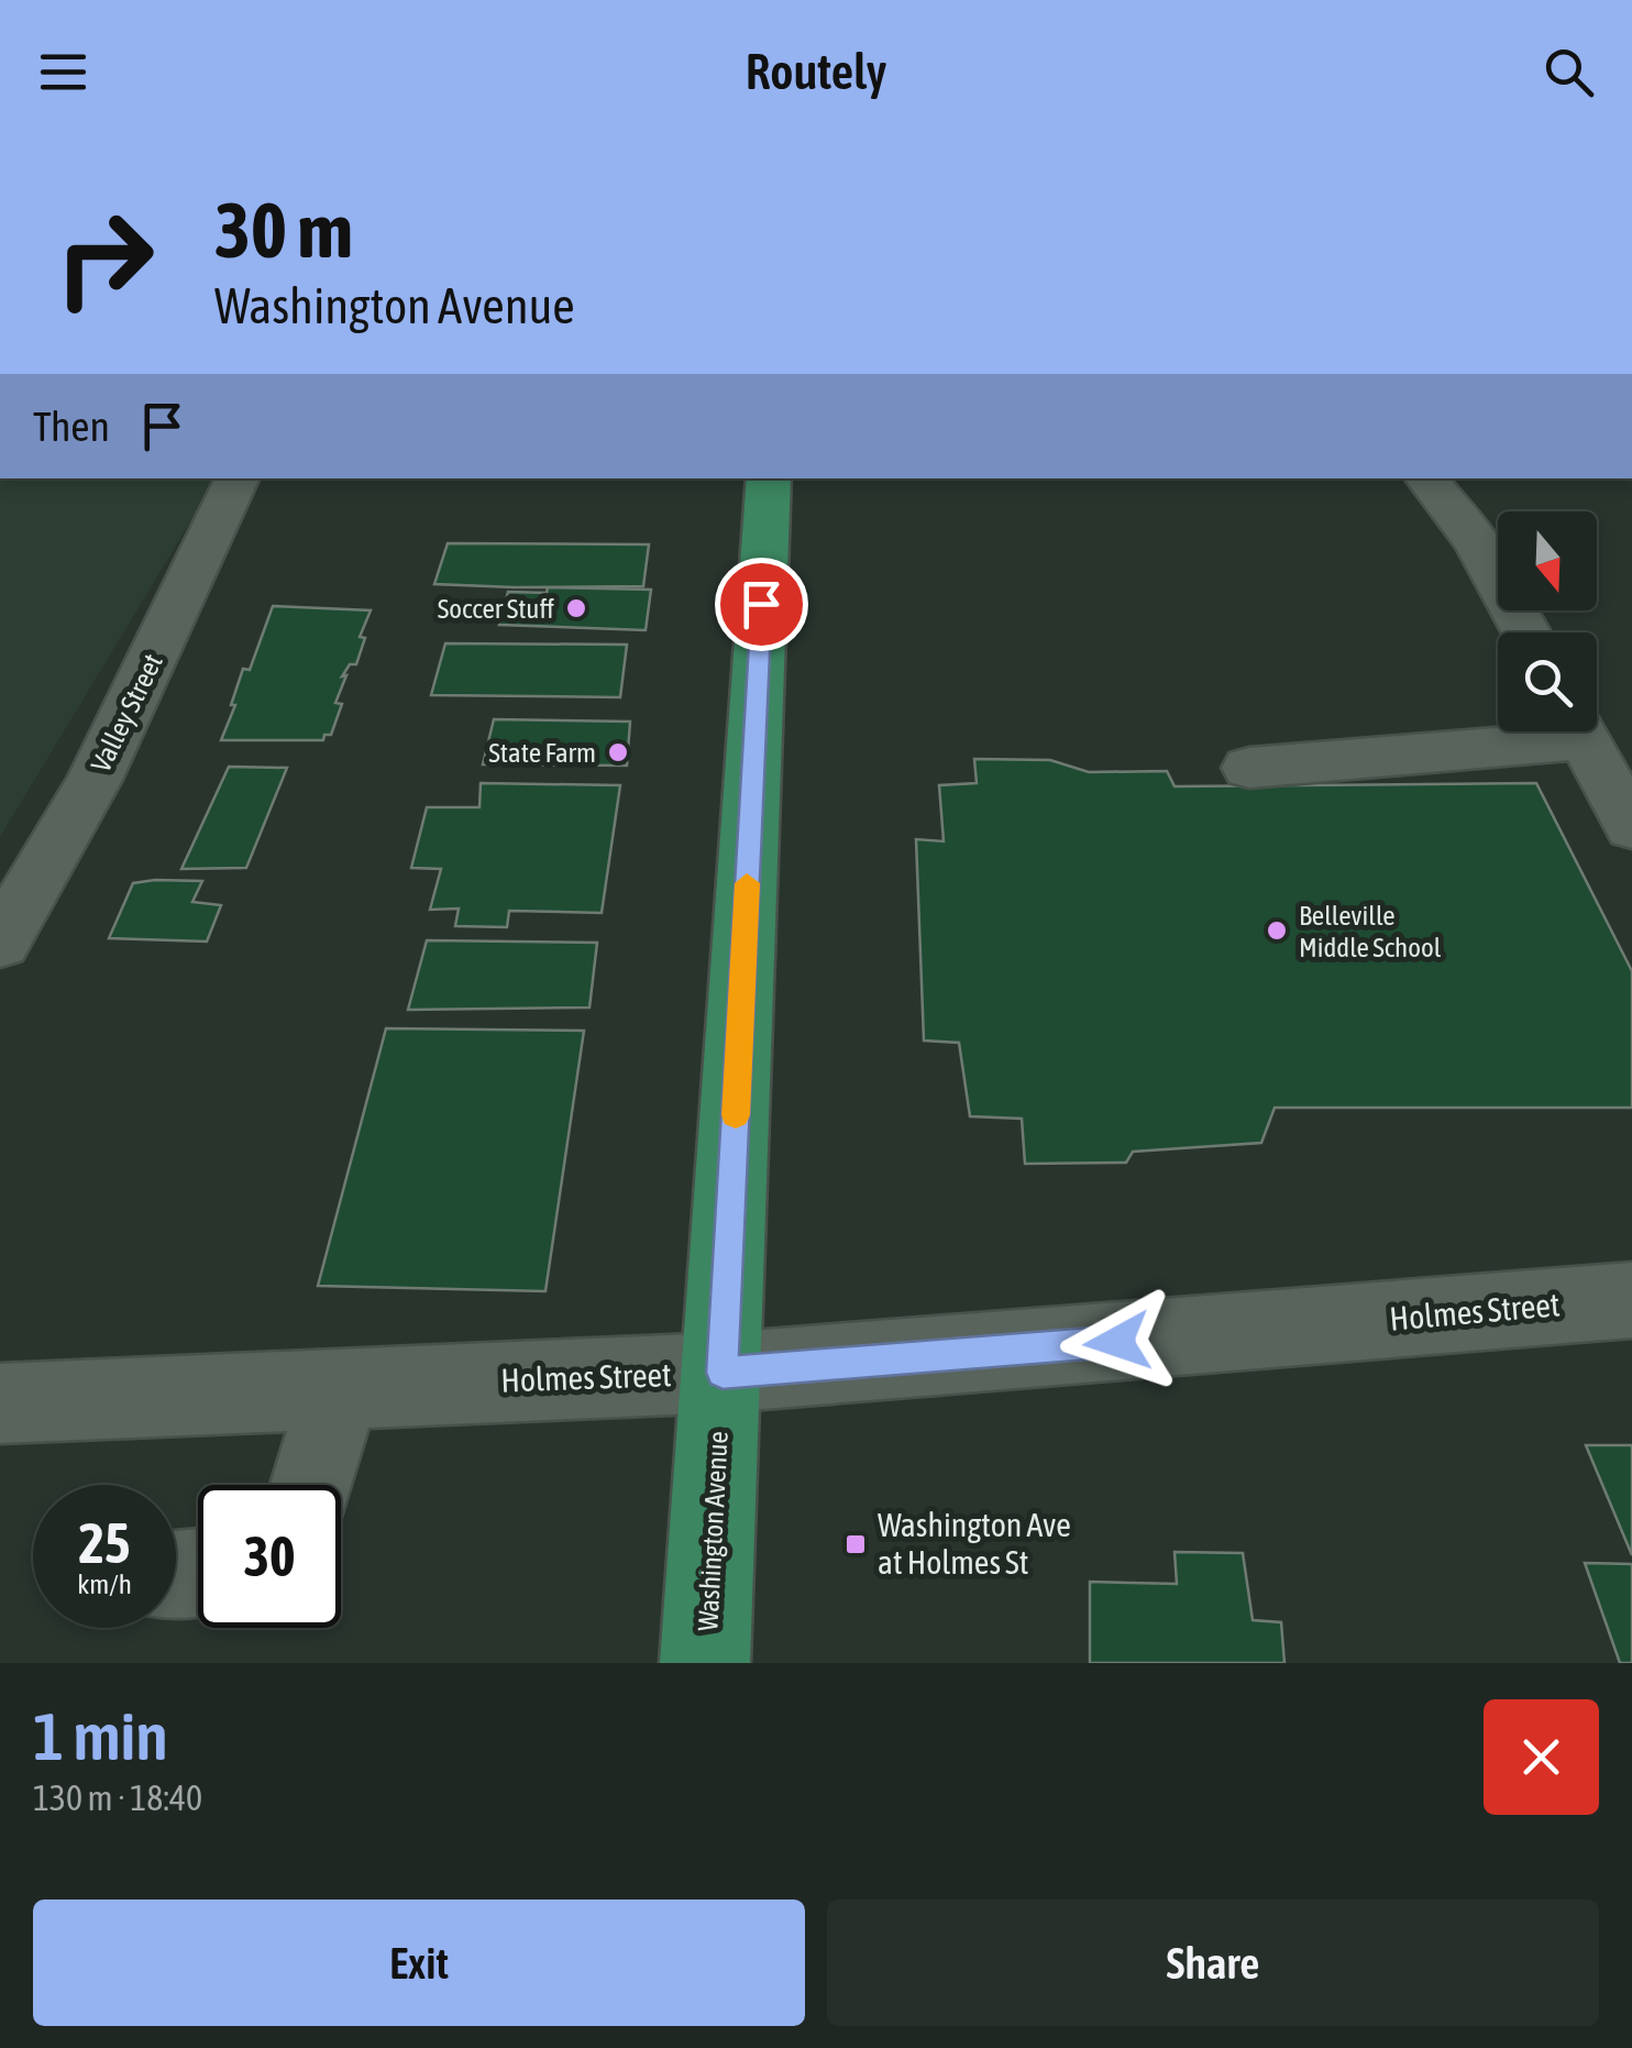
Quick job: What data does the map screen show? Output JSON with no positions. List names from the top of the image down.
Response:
{
  "streets": {
    "main road": ["Washington Avenue"],
    "street": ["Valley Street", "Holmes Street"]
  },
  "crossings": [
    ["Holmes Street", "Washington Avenue"]
  ],
  "places": {
    "other": ["Soccer Stuff", "State Farm", "Belleville Middle School"],
    "transit": ["Washington Ave at Holmes St"]
  },
  "north": "bottom",
  "page": {
    "header": "Routely",
    "turn": ["30 m", "Washington Avenue"],
    "then": "Then",
    "speed": "25 km/h",
    "limit": "30",
    "heading": ["1 min", "130 m · 18:40"],
    "buttons": ["Exit", "Share"]
  }
}
